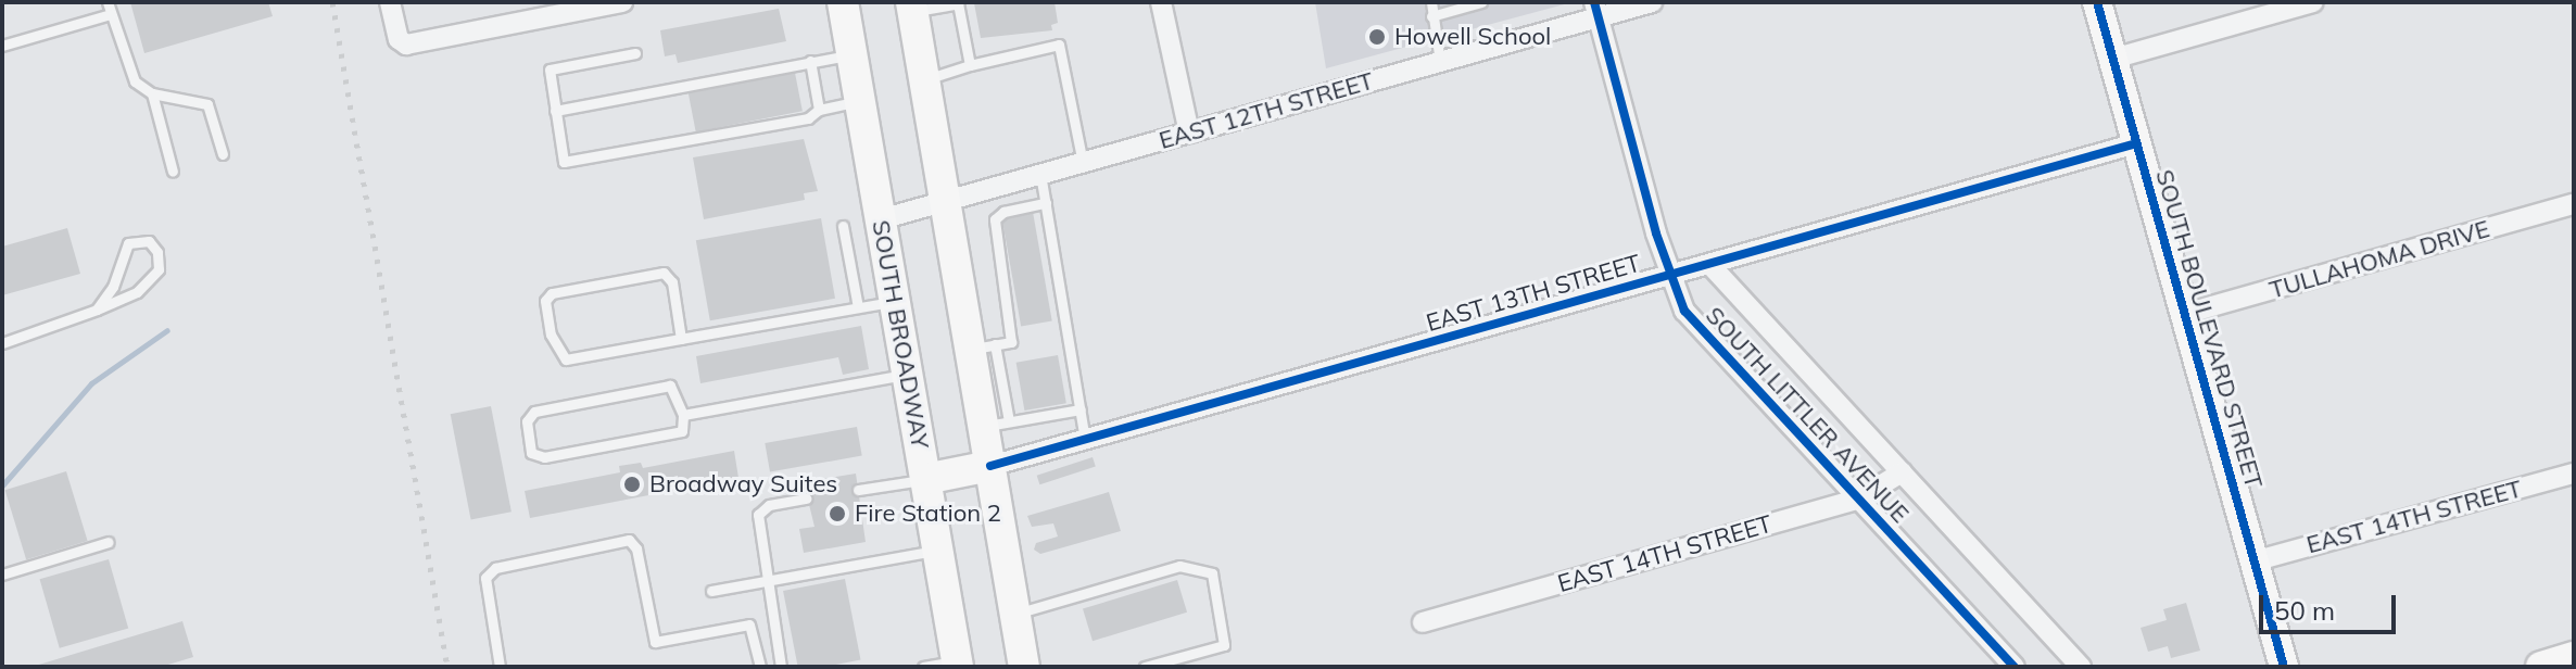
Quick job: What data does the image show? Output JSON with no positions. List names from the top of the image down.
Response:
{
  "streets": {
    "main road": ["SOUTH BOULEVARD STREET", "SOUTH BROADWAY"],
    "street": [
      "EAST 12TH STREET",
      "TULLAHOMA DRIVE",
      "EAST 13TH STREET",
      "SOUTH LITTLER AVENUE",
      "EAST 14TH STREET"
    ]
  },
  "crossings": [
    ["EAST 12TH STREET", "SOUTH BROADWAY"],
    ["EAST 12TH STREET", "SOUTH LITTLER AVENUE"],
    ["TULLAHOMA DRIVE", "SOUTH BOULEVARD STREET"],
    ["EAST 13TH STREET", "SOUTH BOULEVARD STREET"],
    ["EAST 13TH STREET", "SOUTH LITTLER AVENUE"],
    ["SOUTH BOULEVARD STREET", "EAST 14TH STREET"],
    ["SOUTH LITTLER AVENUE", "EAST 14TH STREET"]
  ],
  "places": ["Howell School", "Broadway Suites", "Fire Station 2"],
  "scale_bar": "50 m"
}
